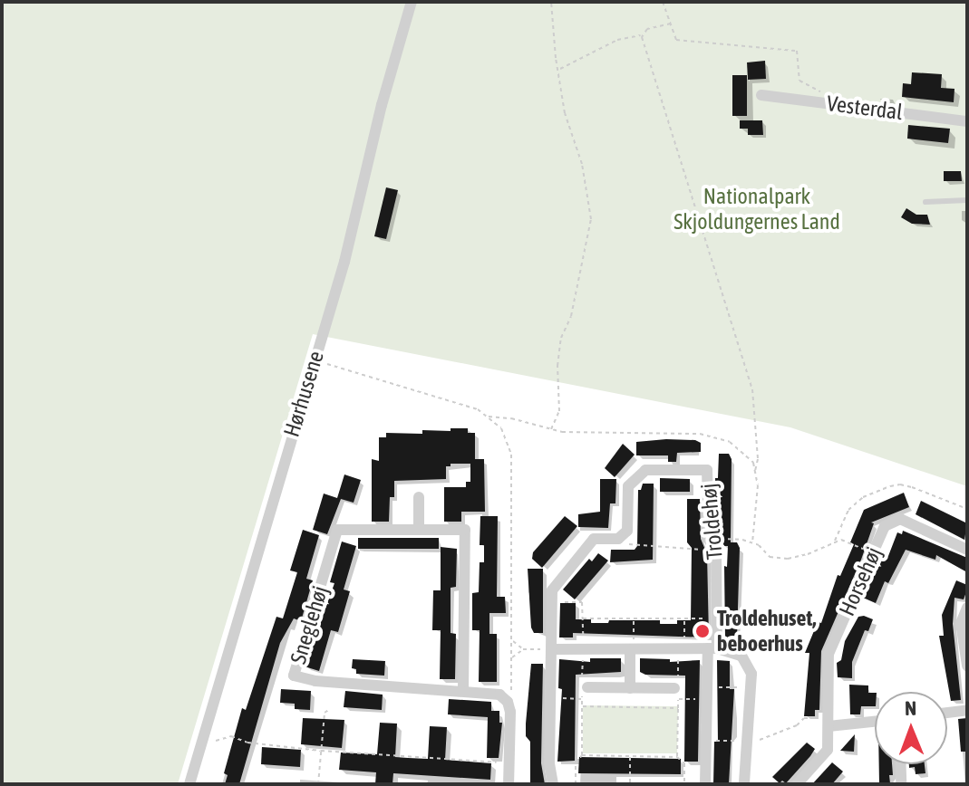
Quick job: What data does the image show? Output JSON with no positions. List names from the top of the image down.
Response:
{
  "streets": {
    "street": [
      "Vesterdal",
      "Hørhusene",
      "Troldehøj",
      "Horsehøj",
      "Sneglehøj"
    ]
  },
  "parks": ["Nationalpark Skjoldungernes Land"],
  "places": ["Troldehuset, beboerhus"],
  "north": "top"
}
